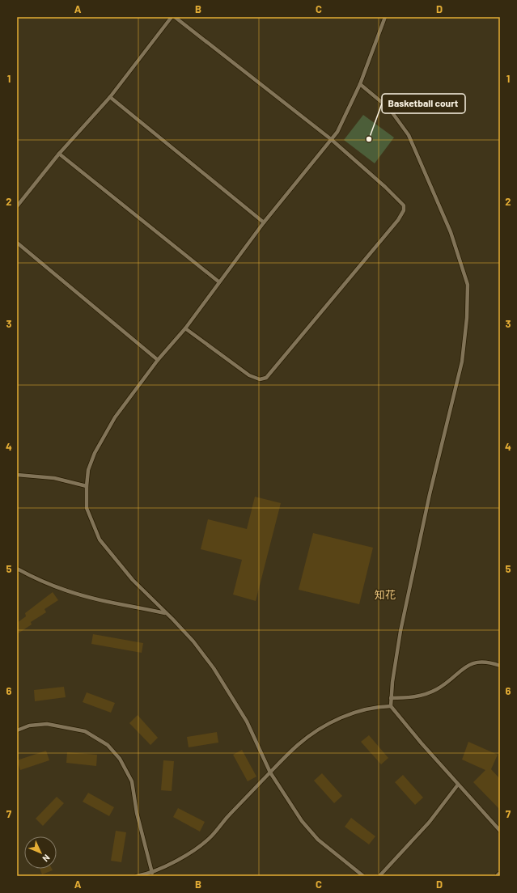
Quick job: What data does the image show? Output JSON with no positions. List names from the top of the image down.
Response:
{
  "districts": ["知花"],
  "places": ["Basketball court"],
  "north": "bottom right",
  "grid": {
    "columns": [
      "A",
      "B",
      "C",
      "D"
    ],
    "rows": [
      "1",
      "2",
      "3",
      "4",
      "5",
      "6",
      "7"
    ]
  }
}
